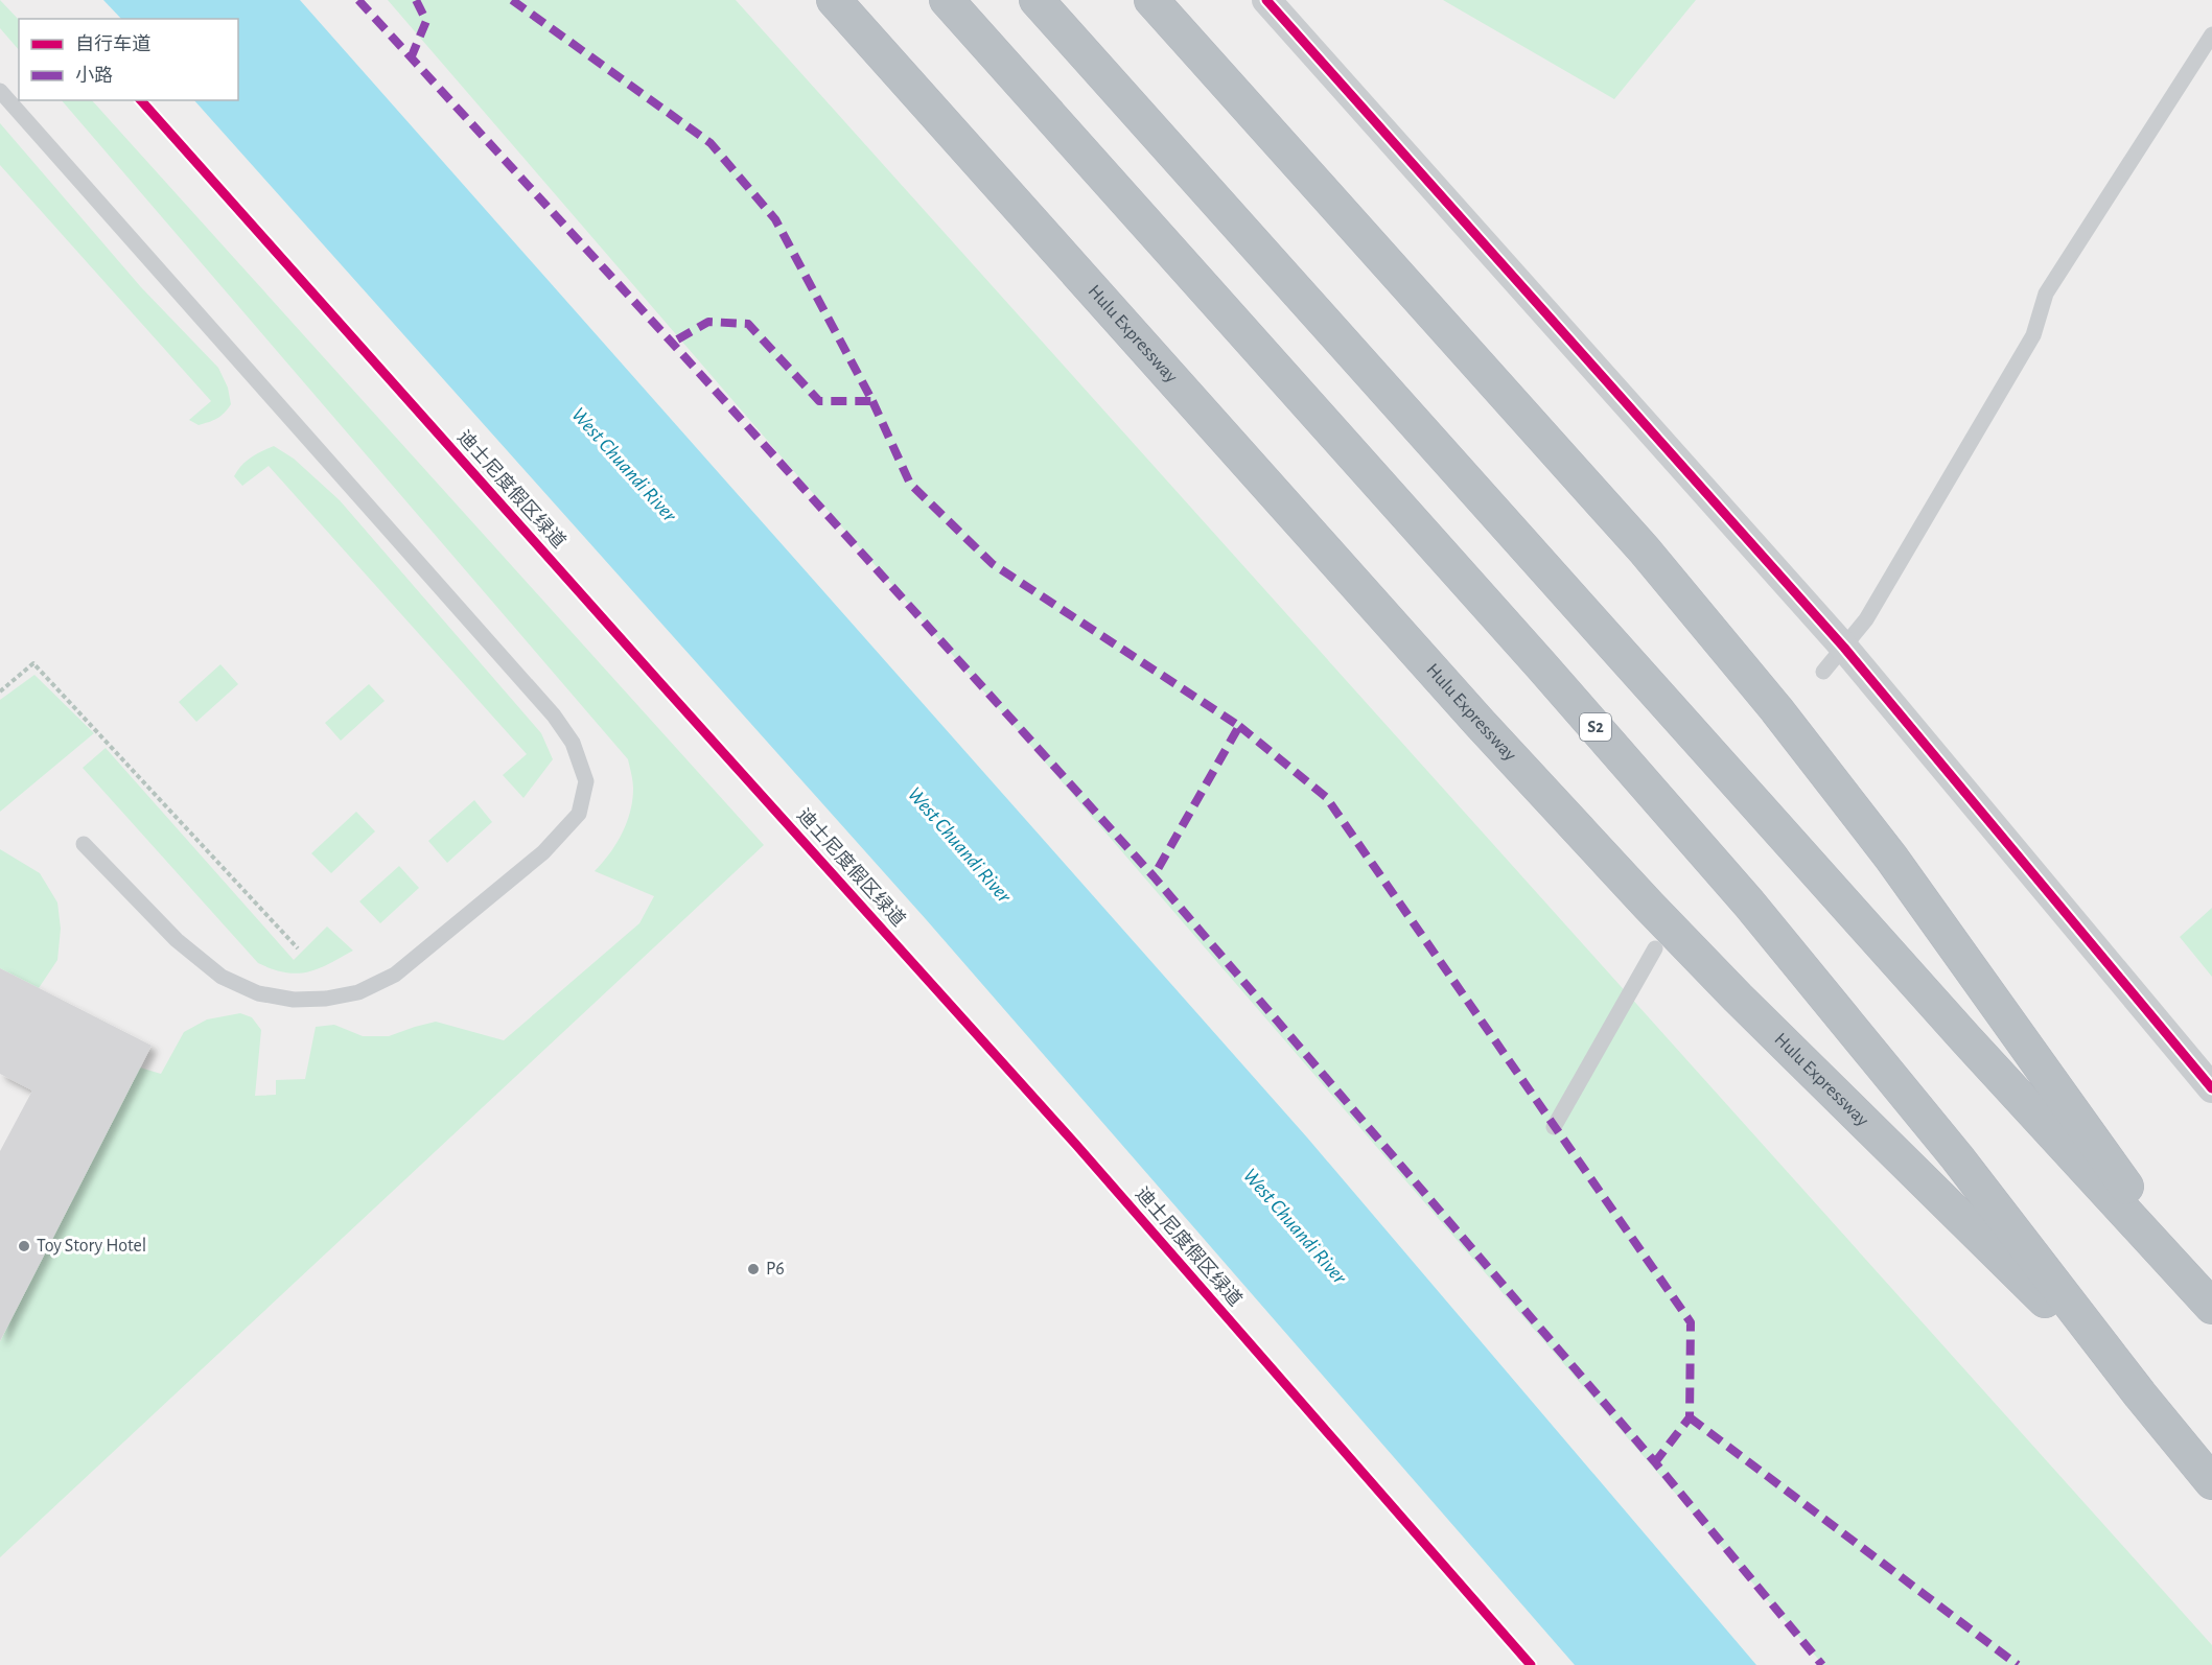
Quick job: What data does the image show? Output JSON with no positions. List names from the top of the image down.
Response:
{
  "streets": {
    "highway": ["Hulu Expressway", "S2"],
    "cycle path": ["迪士尼度假区绿道"]
  },
  "water": ["West Chuandi River"],
  "places": ["Toy Story Hotel", "P6"],
  "legend": ["自行车道", "小路"]
}
